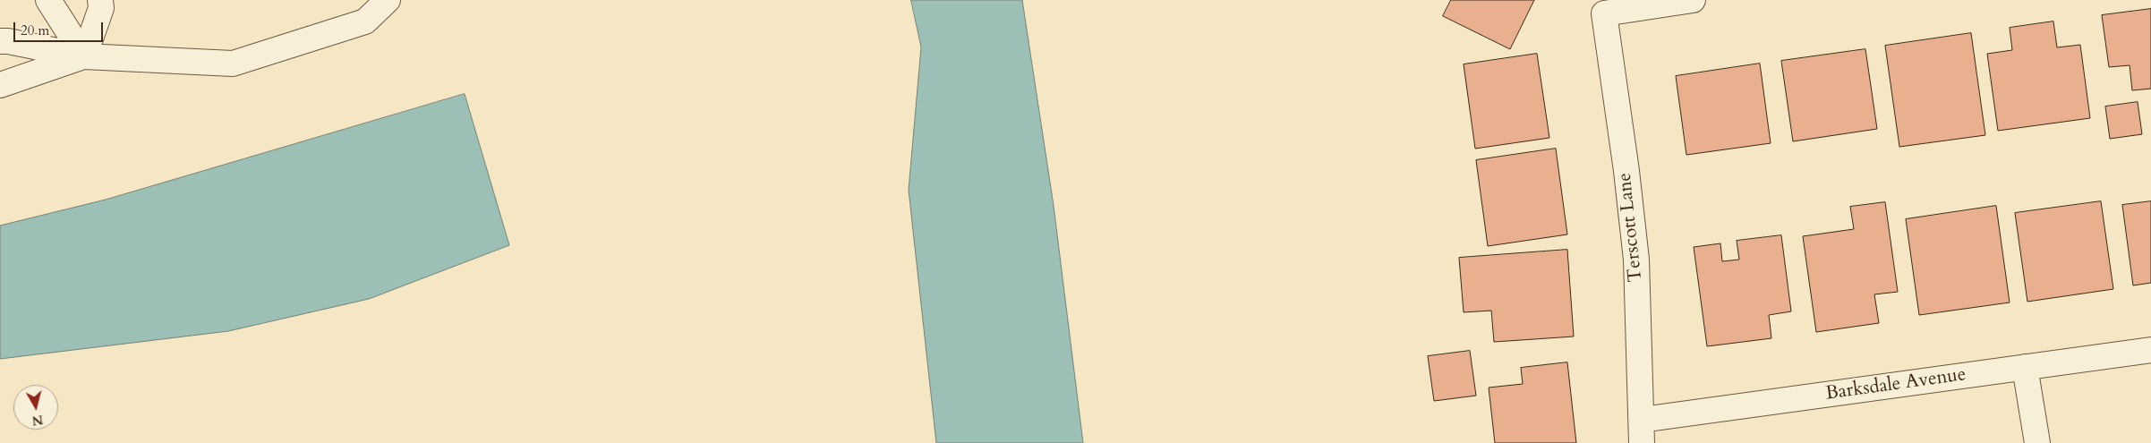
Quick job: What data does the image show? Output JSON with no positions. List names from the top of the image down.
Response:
{
  "streets": {
    "street": ["Terscott Lane", "Barksdale Avenue"]
  },
  "crossings": [
    ["Terscott Lane", "Barksdale Avenue"]
  ],
  "scale_bar": "20 m",
  "north": "bottom"
}
